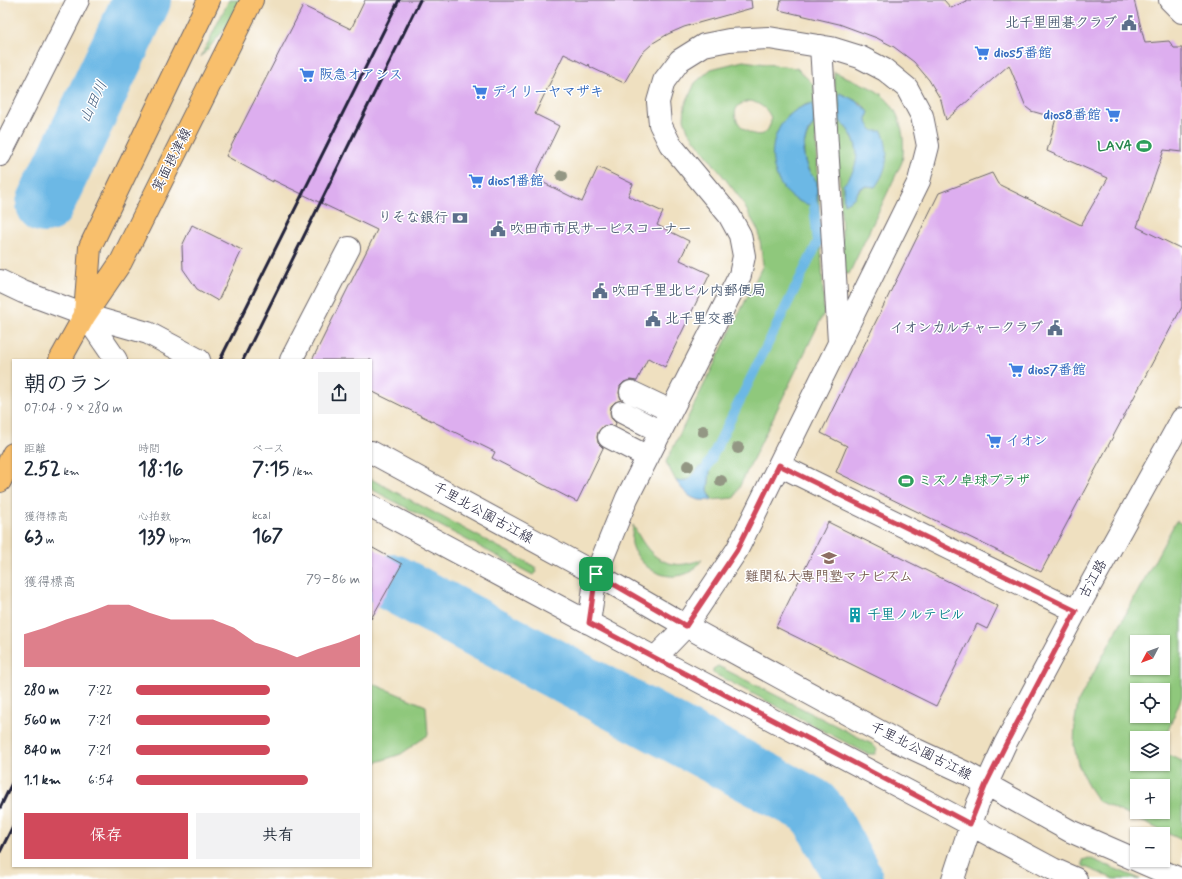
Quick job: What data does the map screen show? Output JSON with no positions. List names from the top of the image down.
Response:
{
  "streets": {
    "main road": ["箕面摂津線"],
    "street": ["千里北公園古江線", "古江路"]
  },
  "crossings": [
    ["千里北公園古江線", "古江路"]
  ],
  "water": ["山田川"],
  "places": {
    "public building": [
      "北千里囲碁クラブ",
      "吹田市市民サービスコーナー",
      "吹田千里北ビル内郵便局",
      "北千里交番",
      "イオンカルチャークラブ"
    ],
    "supermarket": [
      "dios5番館",
      "阪急オアシス",
      "デイリーヤマザキ",
      "dios8番館",
      "dios1番館",
      "dios7番館",
      "イオン"
    ],
    "sports": ["LAVA", "ミズノ卓球プラザ"],
    "bank": ["りそな銀行"],
    "school or university": ["難関私大専門塾マナビズム"],
    "building": ["千里ノルテビル"]
  },
  "north": "bottom left",
  "page": {
    "heading": ["朝のラン", "07:04 · 9 × 280 m"],
    "stats": [
      ["距離", "2.52 km"],
      ["時間", "18:16"],
      ["ペース", "7:15 /km"],
      ["獲得標高", "63 m"],
      ["心拍数", "139 bpm"],
      ["kcal", "167"]
    ],
    "chart": ["獲得標高", "79–86 m"],
    "map_buttons": ["+", "−"],
    "list": [
      {
        "name": "280 m",
        "note": "7:22"
      },
      {
        "name": "560 m",
        "note": "7:21"
      },
      {
        "name": "840 m",
        "note": "7:21"
      },
      {
        "name": "1.1 km",
        "note": "6:54"
      }
    ],
    "buttons": ["保存", "共有"]
  }
}
